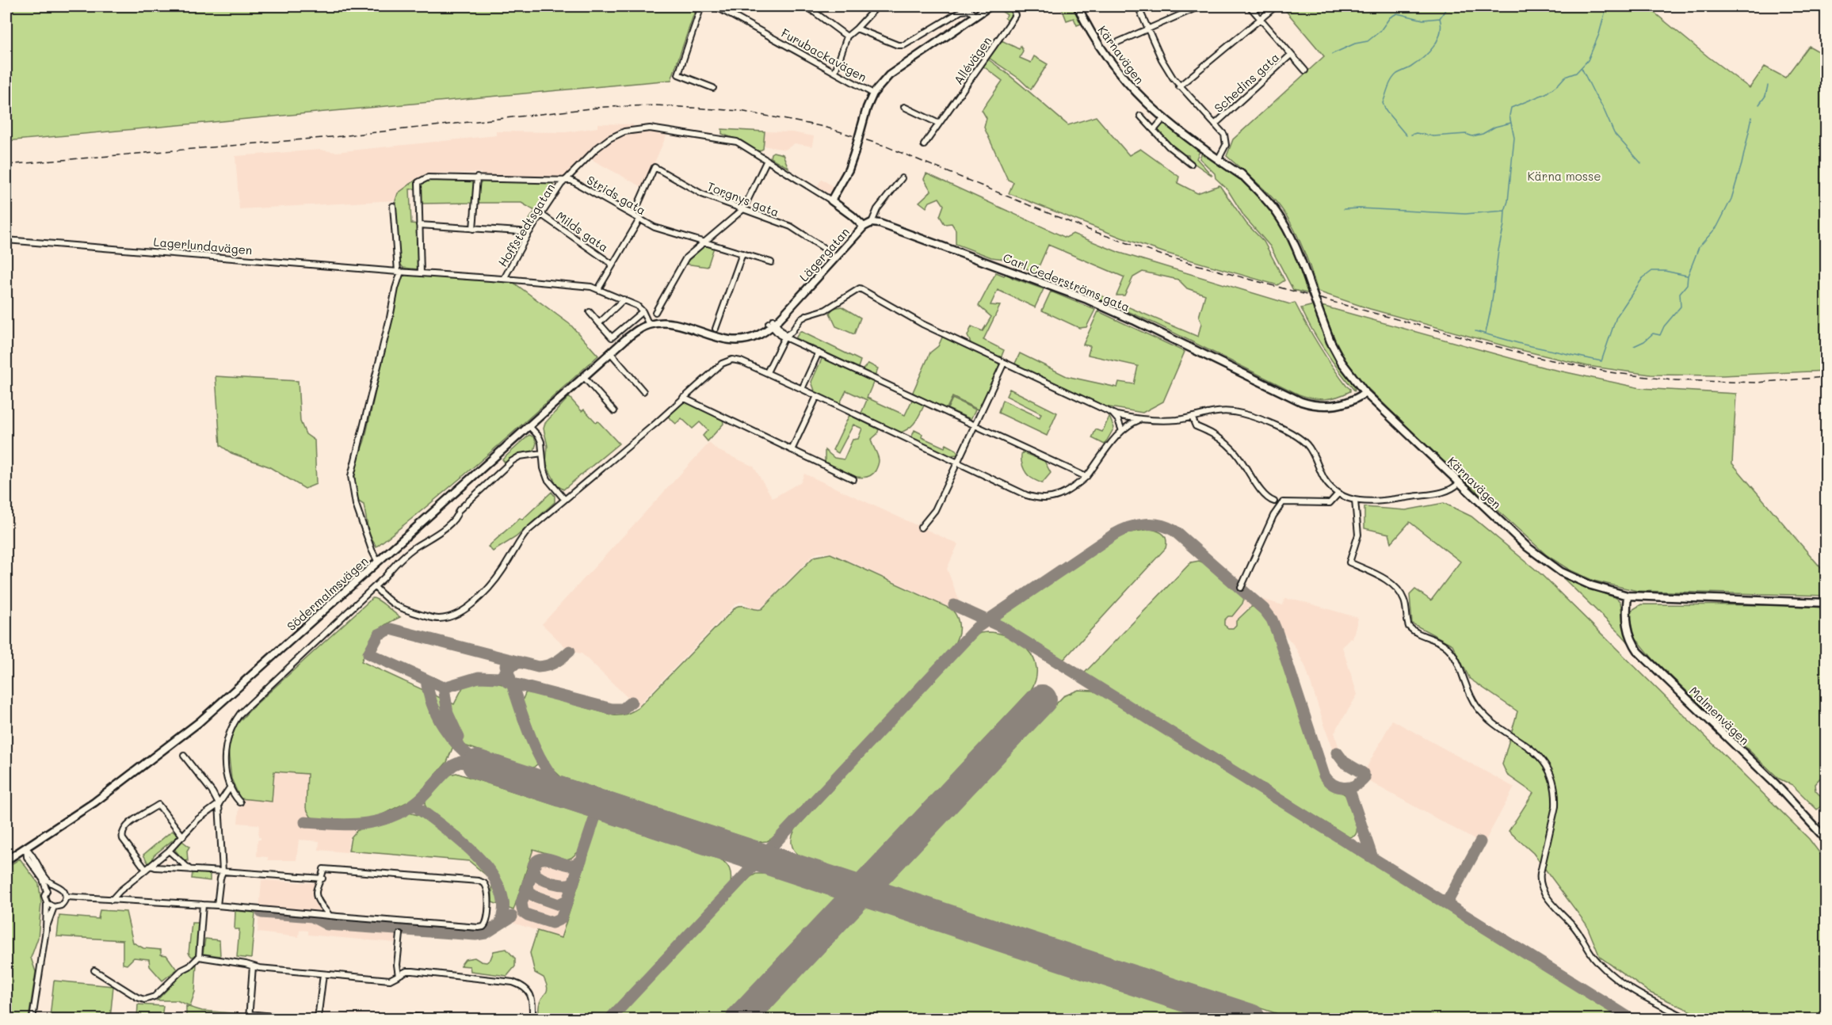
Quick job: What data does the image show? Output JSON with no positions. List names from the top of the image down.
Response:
{
  "streets": {
    "street": [
      "Furubackavägen",
      "Kärnavägen",
      "Allévägen",
      "Schedins gata",
      "Strids gata",
      "Torgnys gata",
      "Hoffstedtsgatan",
      "Milds gata",
      "Lagerlundavägen",
      "Lägergatan",
      "Carl Cederströms gata",
      "Södermalmsvägen",
      "Malmenvägen"
    ]
  },
  "crossings": [
    ["Kärnavägen", "Carl Cederströms gata"],
    ["Kärnavägen", "Malmenvägen"],
    ["Strids gata", "Torgnys gata"],
    ["Strids gata", "Hoffstedtsgatan"],
    ["Hoffstedtsgatan", "Milds gata"],
    ["Hoffstedtsgatan", "Lagerlundavägen"]
  ],
  "parks": ["Kärna mosse"]
}
